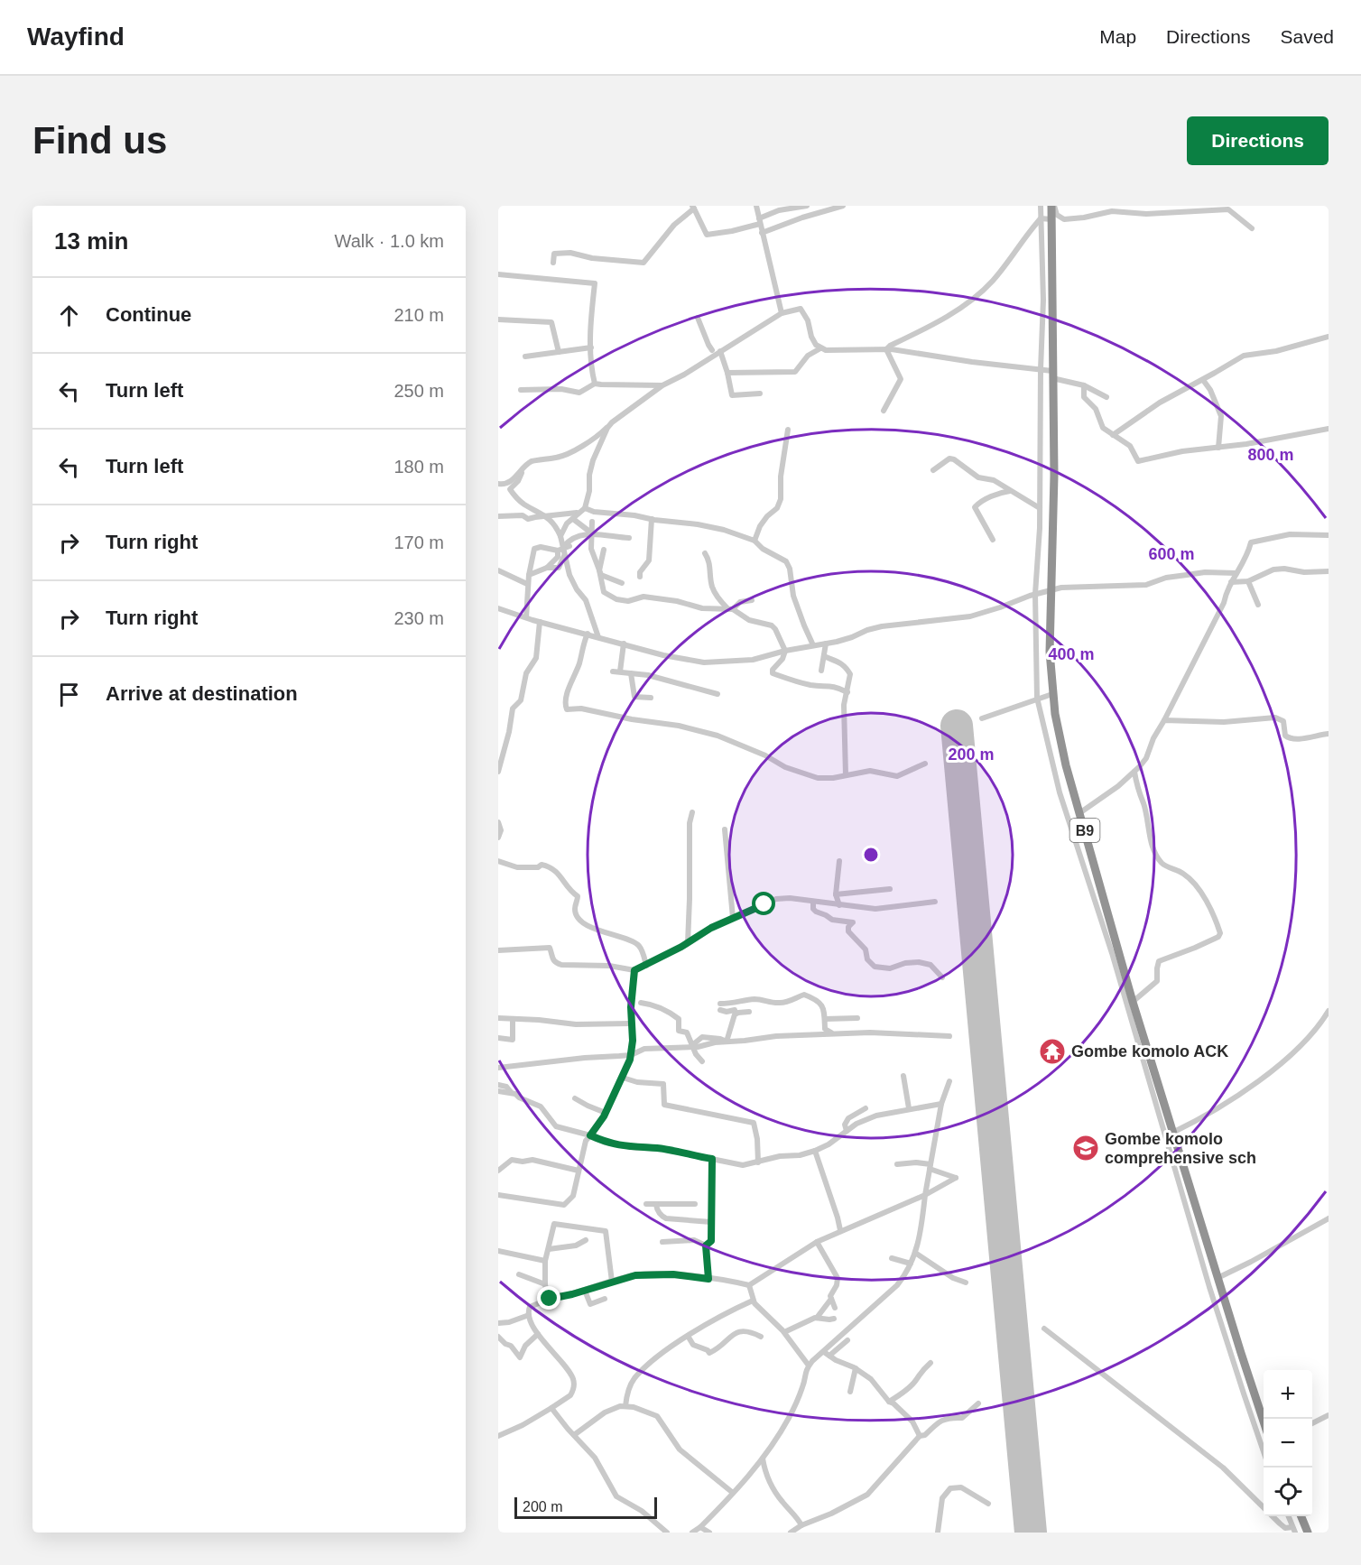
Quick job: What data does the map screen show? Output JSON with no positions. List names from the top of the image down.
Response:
{
  "streets": {
    "highway": ["B9"]
  },
  "places": {
    "temple": ["Gombe komolo ACK"],
    "school or university": ["Gombe komolo comprehensive sch"]
  },
  "scale_bar": "200 m",
  "page": {
    "header": "Wayfind",
    "nav": ["Map", "Directions", "Saved"],
    "buttons": "Directions",
    "title": "Find us",
    "heading": ["13 min", "Walk · 1.0 km"],
    "list": [
      ["Continue", "210 m"],
      ["Turn left", "250 m"],
      ["Turn left", "180 m"],
      ["Turn right", "170 m"],
      ["Turn right", "230 m"],
      "Arrive at destination"
    ],
    "map_buttons": ["+", "−"],
    "scale": "200 m"
  },
  "rings": [
    "800 m",
    "600 m",
    "400 m",
    "200 m"
  ]
}
